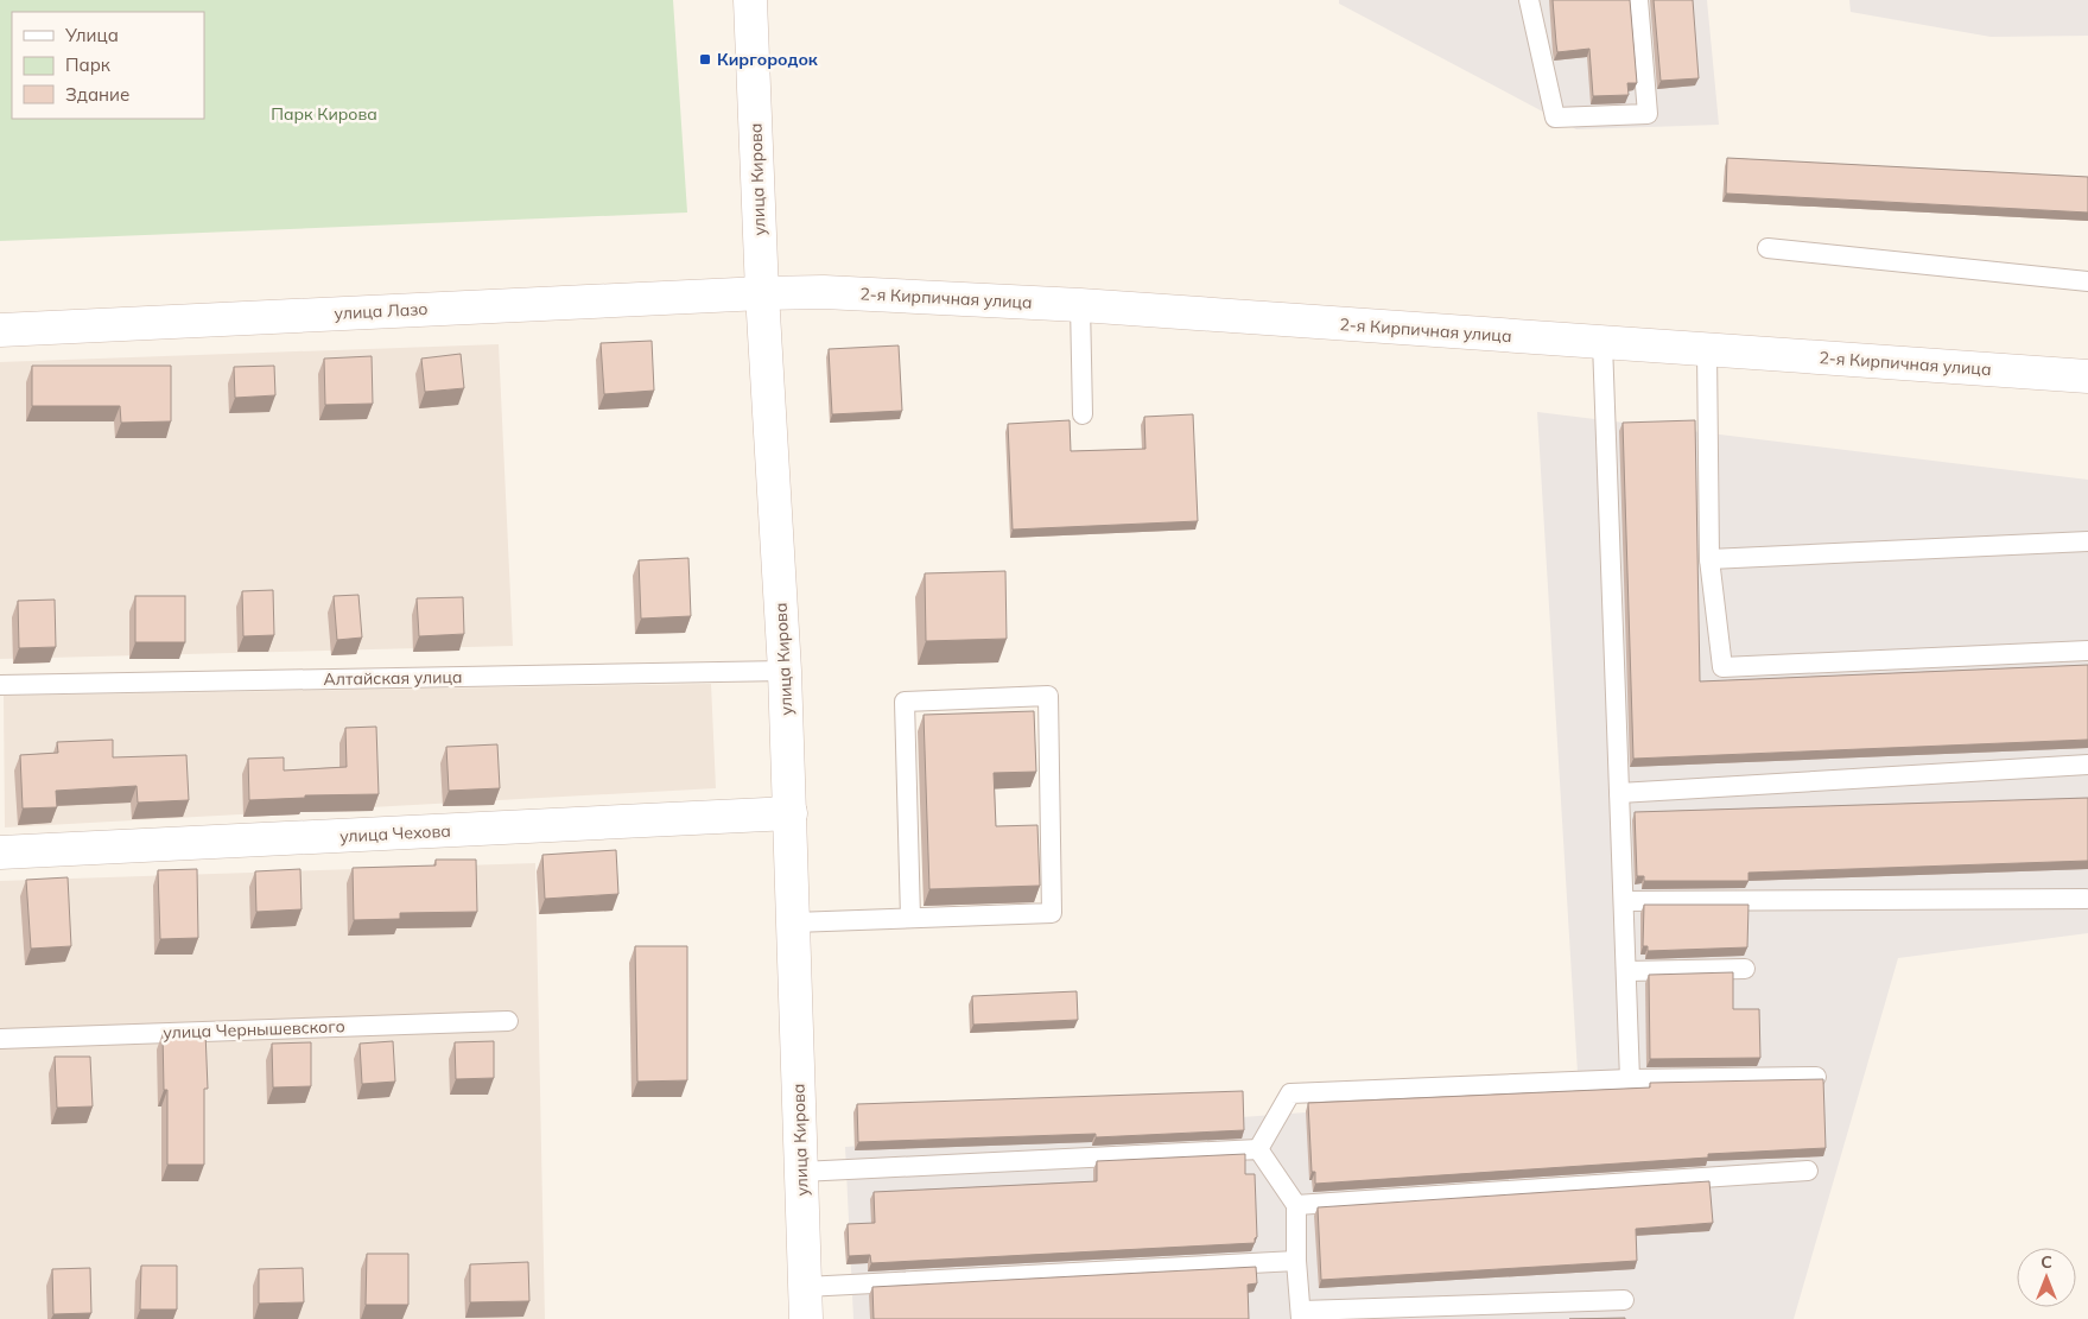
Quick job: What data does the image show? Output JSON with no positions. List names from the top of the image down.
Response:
{
  "streets": {
    "street": [
      "улица Кирова",
      "2-я Кирпичная улица",
      "улица Лазо",
      "улица Чехова"
    ],
    "lane": ["Алтайская улица", "улица Чернышевского"]
  },
  "crossings": [
    ["улица Кирова", "2-я Кирпичная улица"],
    ["улица Кирова", "улица Лазо"],
    ["улица Кирова", "Алтайская улица"],
    ["улица Кирова", "улица Чехова"],
    ["2-я Кирпичная улица", "улица Лазо"]
  ],
  "parks": ["Парк Кирова"],
  "places": {
    "transit": ["Киргородок"]
  },
  "legend": ["Улица", "Парк", "Здание"],
  "north": "top"
}
